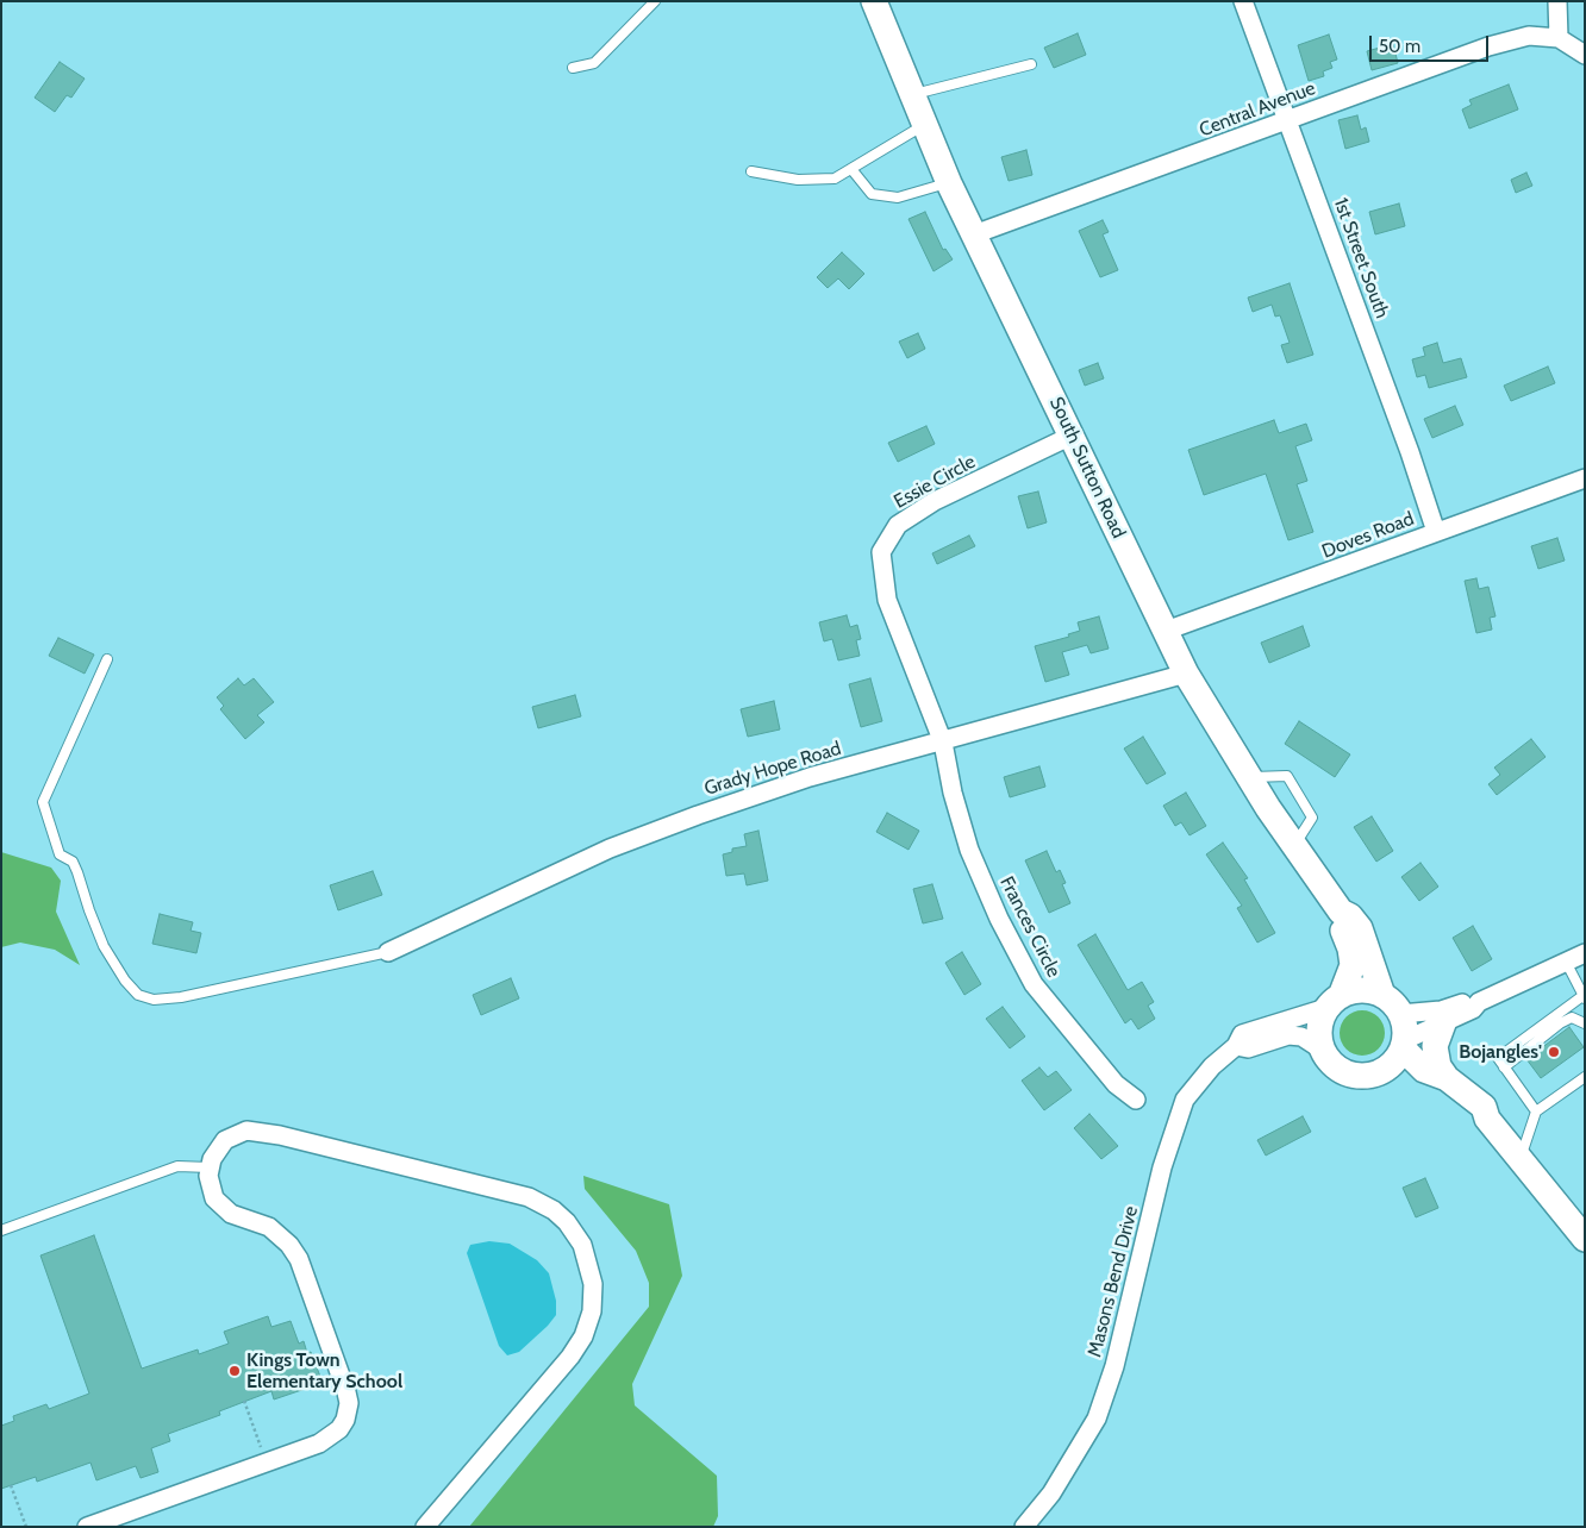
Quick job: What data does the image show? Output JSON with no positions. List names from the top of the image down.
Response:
{
  "streets": {
    "main road": ["South Sutton Road"],
    "street": [
      "Central Avenue",
      "1st Street South",
      "Essie Circle",
      "Doves Road",
      "Grady Hope Road",
      "Frances Circle",
      "Masons Bend Drive"
    ]
  },
  "crossings": [
    ["Central Avenue", "1st Street South"],
    ["Central Avenue", "South Sutton Road"],
    ["1st Street South", "Doves Road"],
    ["South Sutton Road", "Essie Circle"],
    ["South Sutton Road", "Doves Road"],
    ["South Sutton Road", "Grady Hope Road"],
    ["South Sutton Road", "Masons Bend Drive"],
    ["Essie Circle", "Grady Hope Road"],
    ["Essie Circle", "Frances Circle"],
    ["Grady Hope Road", "Frances Circle"]
  ],
  "places": ["Bojangles'", "Kings Town Elementary School"],
  "scale_bar": "50 m"
}
